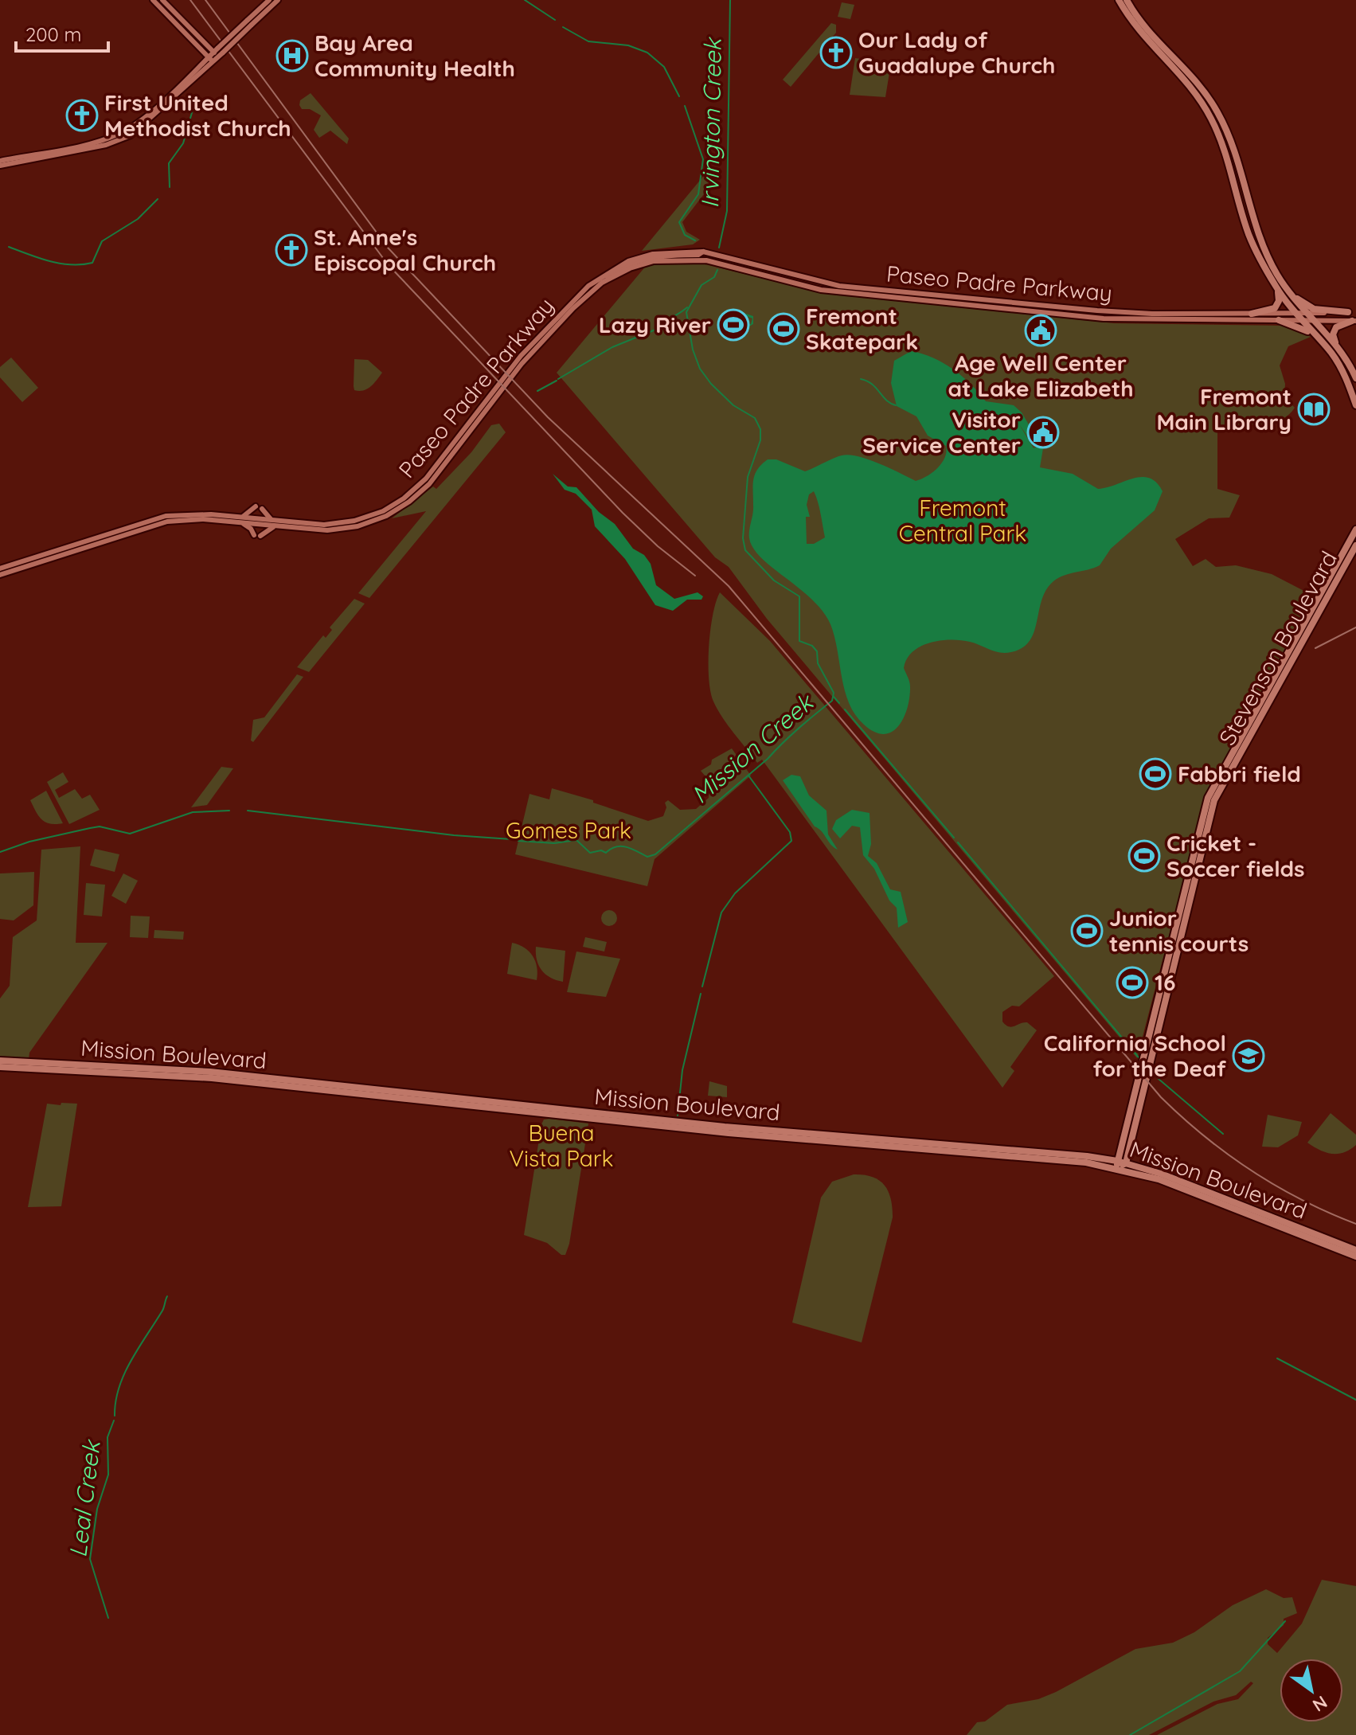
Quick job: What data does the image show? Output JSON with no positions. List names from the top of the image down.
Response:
{
  "streets": {
    "main road": ["Paseo Padre Parkway", "Stevenson Boulevard", "Mission Boulevard"]
  },
  "crossings": [
    ["Stevenson Boulevard", "Mission Boulevard"]
  ],
  "water": ["Irvington Creek", "Mission Creek", "Leal Creek"],
  "parks": ["Fremont Central Park", "Gomes Park", "Buena Vista Park"],
  "places": {
    "church": ["Our Lady of Guadalupe Church", "First United Methodist Church", "St. Anne's Episcopal Church"],
    "hospital": ["Bay Area Community Health"],
    "sports": [
      "Lazy River",
      "Fremont Skatepark",
      "Fabbri field",
      "Cricket - Soccer fields",
      "Junior tennis courts",
      "16"
    ],
    "public building": ["Age Well Center at Lake Elizabeth", "Visitor Service Center"],
    "library": ["Fremont Main Library"],
    "school or university": ["California School for the Deaf"]
  },
  "scale_bar": "200 m",
  "north": "bottom right"
}
